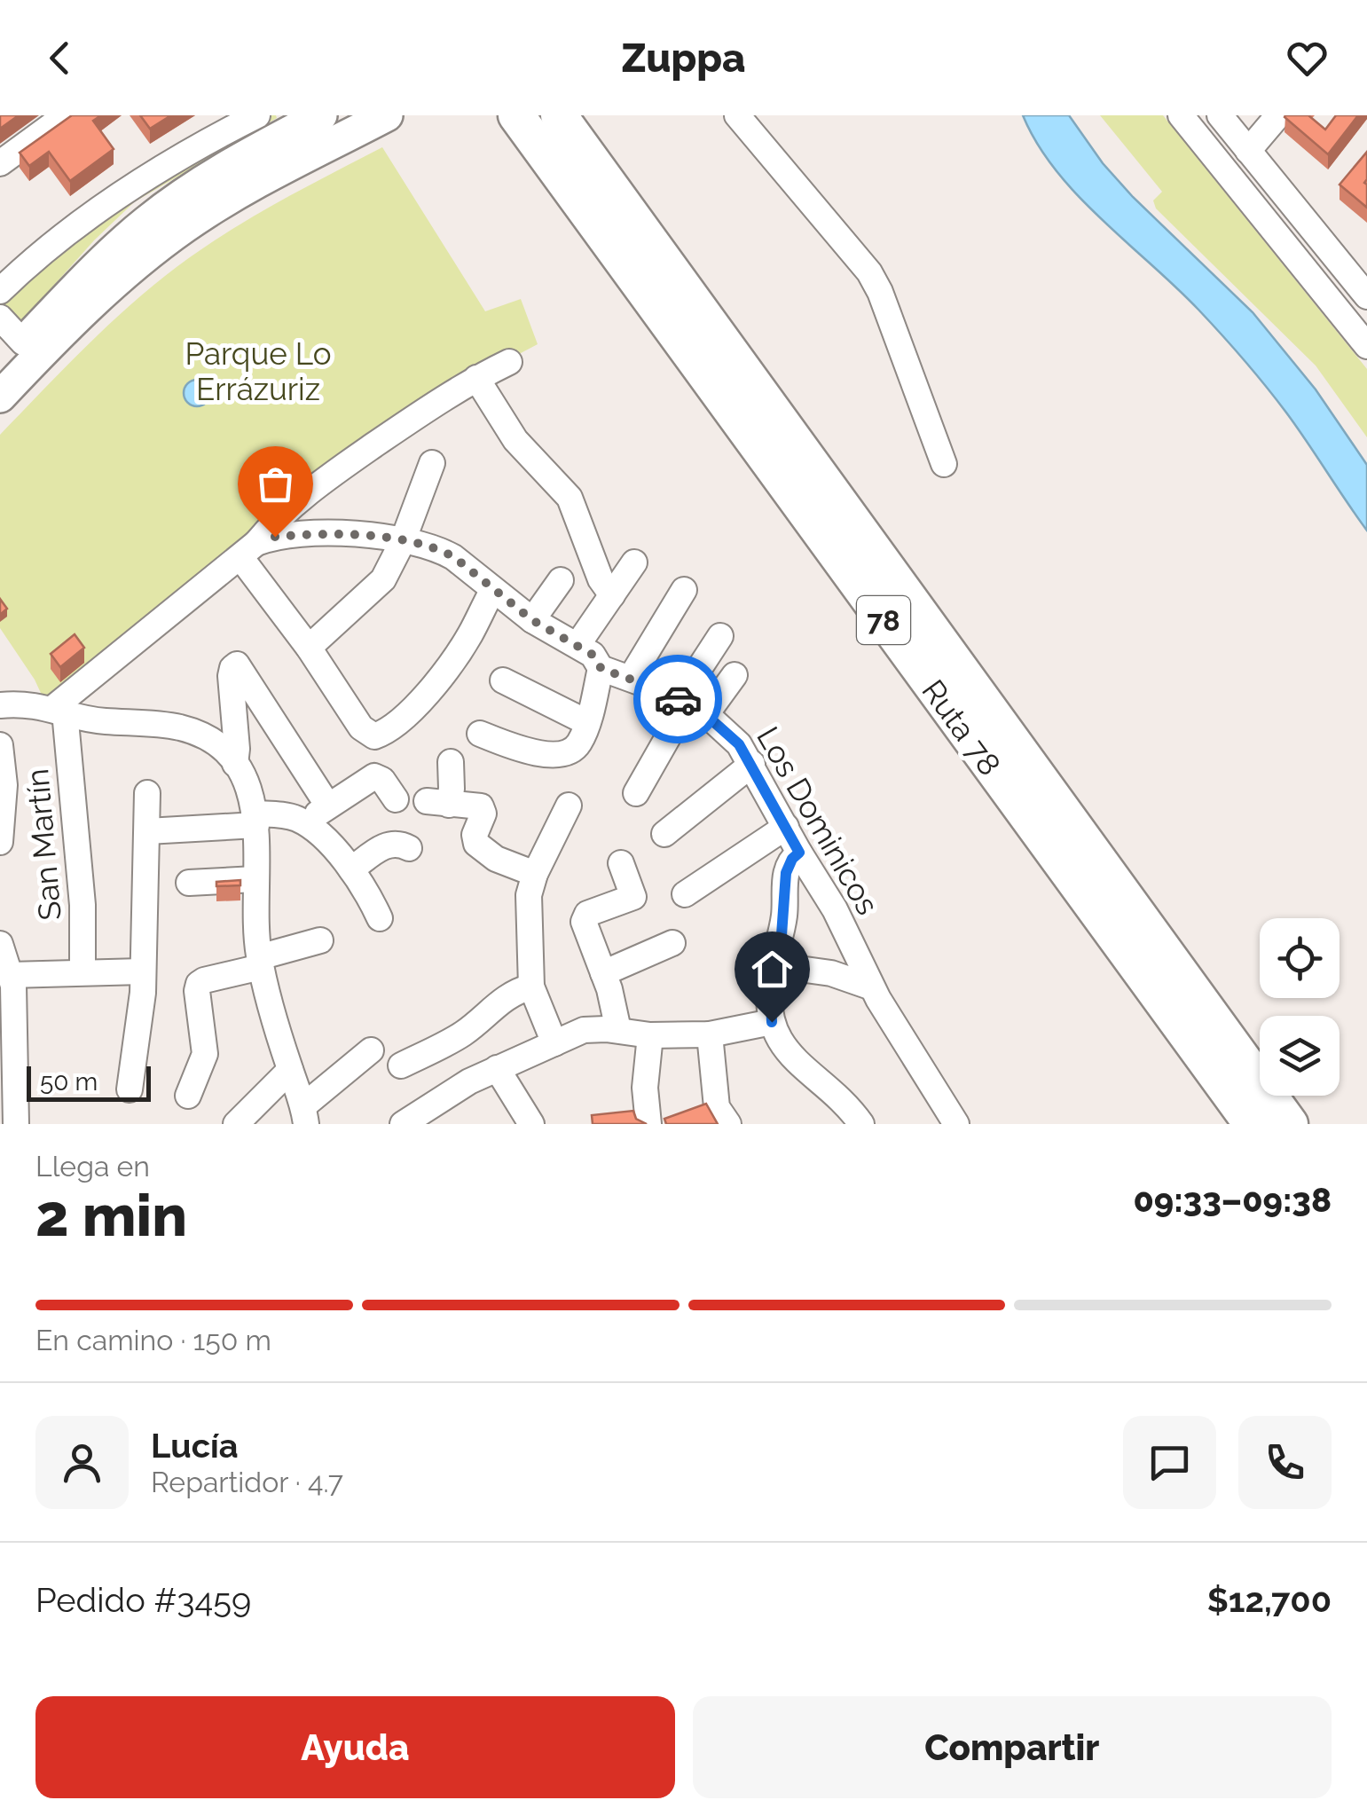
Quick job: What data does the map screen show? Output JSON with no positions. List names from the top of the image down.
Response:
{
  "streets": {
    "highway": ["78", "Ruta 78"],
    "street": ["Los Dominicos", "San Martín"]
  },
  "crossings": [
    ["Los Dominicos", "San Martín"]
  ],
  "parks": ["Parque Lo Errázuriz"],
  "scale_bar": "50 m",
  "page": {
    "header": "Zuppa",
    "scale": "50 m",
    "heading": ["2 min", "Llega en", "09:33–09:38"],
    "panel": [
      "Lucía",
      "Repartidor · 4.7",
      "Pedido #3459",
      "$12,700"
    ],
    "bar": "En camino · 150 m",
    "buttons": ["Ayuda", "Compartir"]
  }
}
